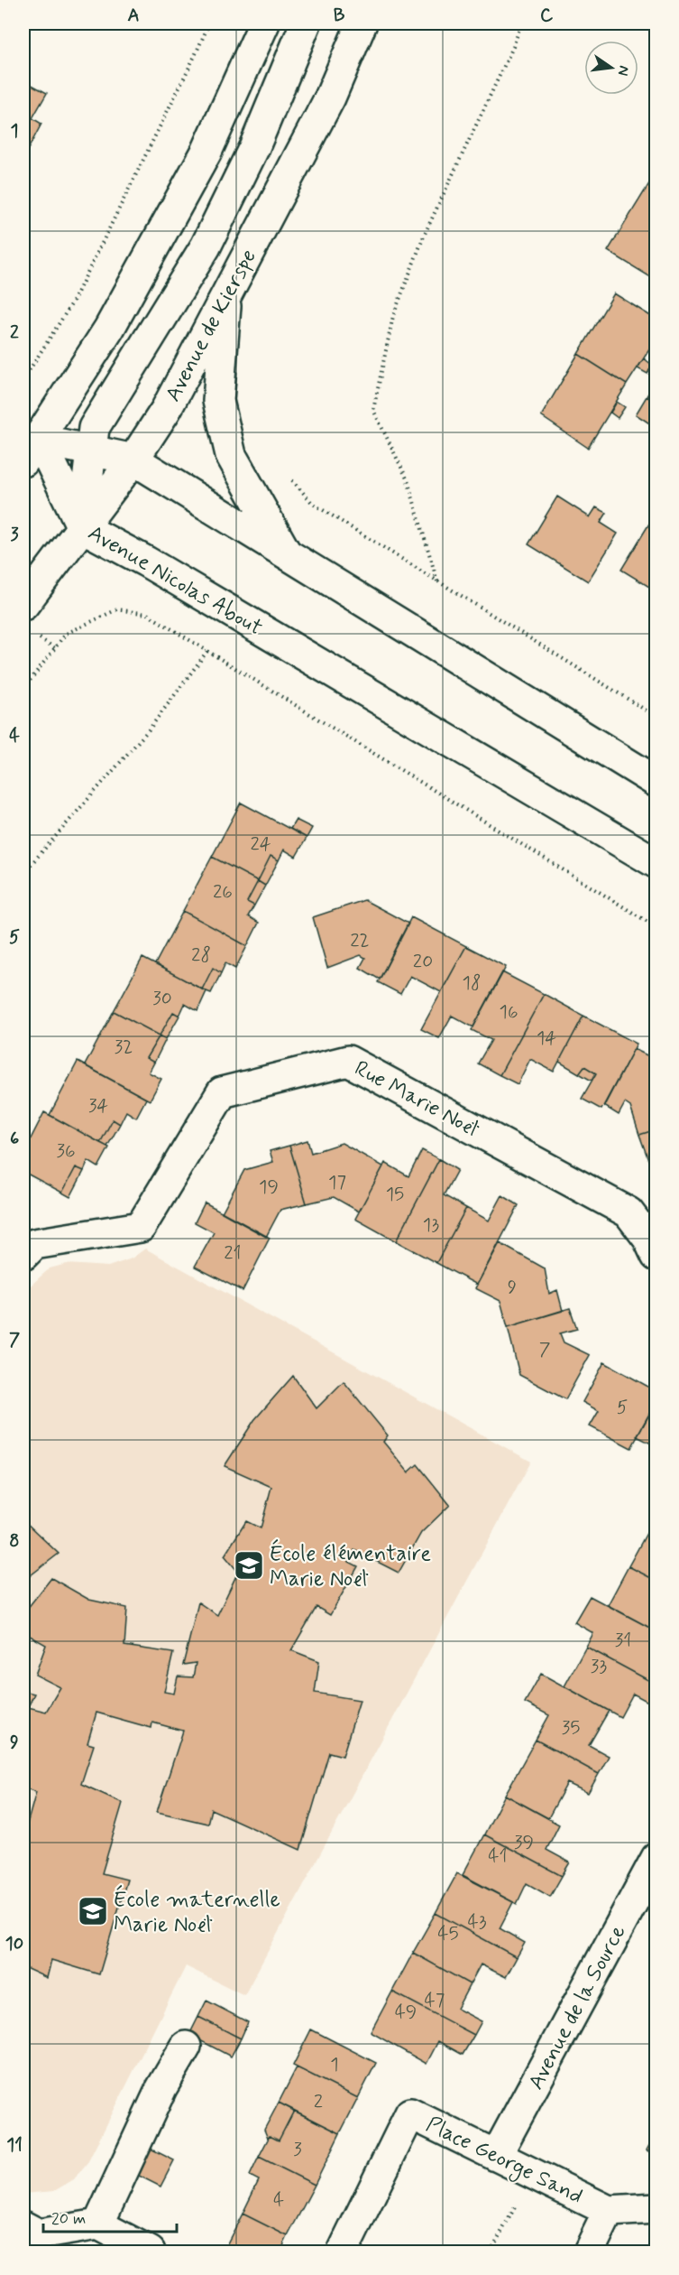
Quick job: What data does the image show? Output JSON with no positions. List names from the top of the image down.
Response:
{
  "streets": {
    "main road": [
      "Avenue de Kierspe",
      "Avenue Nicolas About",
      "Rue Marie Noël",
      "Avenue de la Source",
      "Place George Sand"
    ]
  },
  "crossings": [
    ["Avenue de Kierspe", "Avenue Nicolas About"],
    ["Avenue de la Source", "Place George Sand"]
  ],
  "places": {
    "school or university": ["École élémentaire Marie Noël", "École maternelle Marie Noël"]
  },
  "house_numbers": [
    "24",
    "26",
    "22",
    "28",
    "20",
    "18",
    "30",
    "16",
    "14",
    "32",
    "34",
    "36",
    "17",
    "19",
    "15",
    "13",
    "21",
    "9",
    "7",
    "5",
    "31",
    "33",
    "35",
    "39",
    "41",
    "43",
    "45",
    "47",
    "49",
    "1",
    "2",
    "3",
    "4"
  ],
  "scale_bar": "20 m",
  "north": "right",
  "grid": {
    "columns": ["A", "B", "C"],
    "rows": [
      "1",
      "2",
      "3",
      "4",
      "5",
      "6",
      "7",
      "8",
      "9",
      "10",
      "11"
    ]
  }
}
